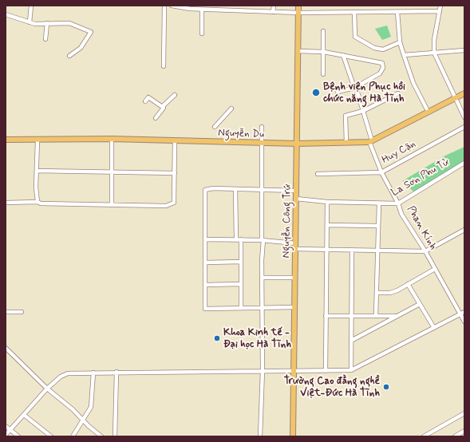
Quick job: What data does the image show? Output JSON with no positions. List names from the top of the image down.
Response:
{
  "streets": {
    "main road": ["Nguyễn Du", "Nguyễn Công Trứ"],
    "street": ["Huy Cận", "La Sơn Phu Tử", "Phan Kính"]
  },
  "crossings": [
    ["Nguyễn Du", "Nguyễn Công Trứ"],
    ["Nguyễn Du", "Phan Kính"],
    ["Huy Cận", "Phan Kính"],
    ["La Sơn Phu Tử", "Nguyễn Công Trứ"],
    ["La Sơn Phu Tử", "Phan Kính"]
  ],
  "places": ["Bệnh viện Phục hồi chức năng Hà Tĩnh", "Khoa Kinh tế - Đại học Hà Tĩnh", "Trường Cao đẳng nghề Việt-Đức Hà Tĩnh"]
}
